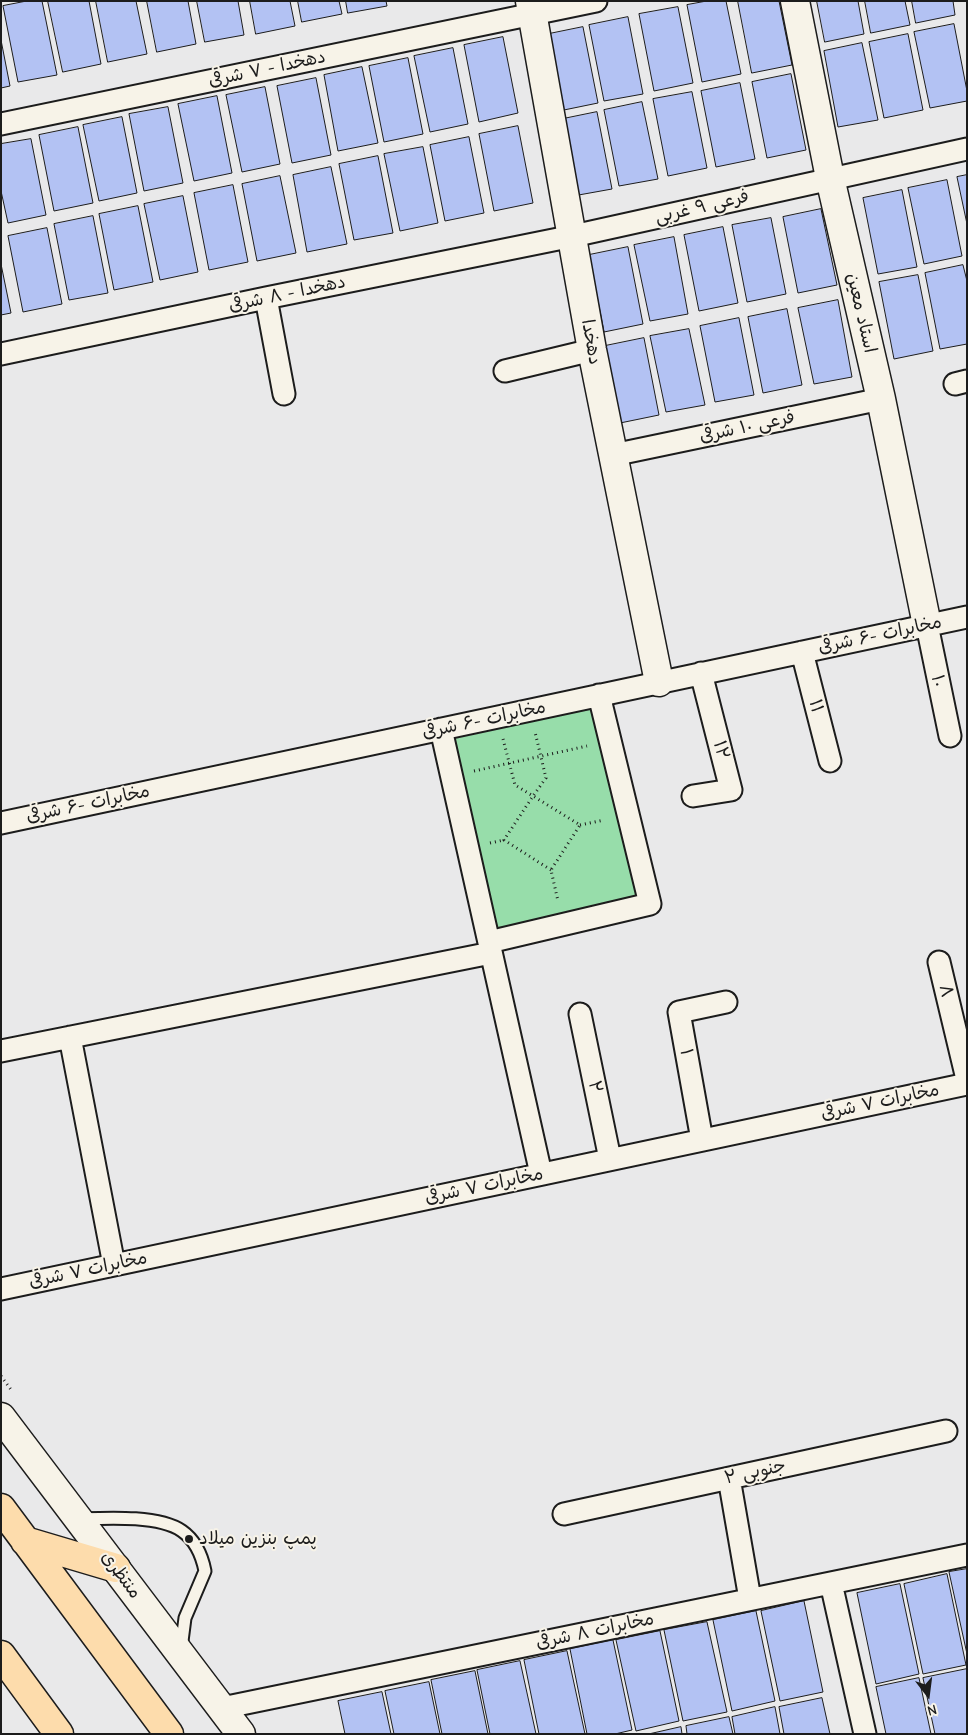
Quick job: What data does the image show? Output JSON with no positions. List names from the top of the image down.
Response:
{
  "streets": {
    "street": [
      "دهخدا - ۷ شرقی",
      "فرعی ۹ غربی",
      "دهخدا - ۸ شرقی",
      "استاد معین",
      "دهخدا",
      "فرعی ۱۰ شرقی",
      "مخابرات -۶ شرقی",
      "۱۰",
      "۱۱",
      "۱۲",
      "۸",
      "۱",
      "۲",
      "مخابرات ۷ شرقی",
      "۲ جنوبی",
      "منتظری",
      "مخابرات ۸ شرقی"
    ]
  },
  "crossings": [
    ["دهخدا - ۷ شرقی", "دهخدا"],
    ["فرعی ۹ غربی", "دهخدا - ۸ شرقی"],
    ["فرعی ۹ غربی", "استاد معین"],
    ["فرعی ۹ غربی", "دهخدا"],
    ["دهخدا - ۸ شرقی", "دهخدا"],
    ["استاد معین", "فرعی ۱۰ شرقی"],
    ["استاد معین", "مخابرات -۶ شرقی"],
    ["استاد معین", "۱۰"],
    ["دهخدا", "فرعی ۱۰ شرقی"],
    ["دهخدا", "مخابرات -۶ شرقی"],
    ["مخابرات -۶ شرقی", "۱۰"],
    ["مخابرات -۶ شرقی", "۱۱"],
    ["مخابرات -۶ شرقی", "۱۲"],
    ["۱", "مخابرات ۷ شرقی"],
    ["۲", "مخابرات ۷ شرقی"],
    ["منتظری", "مخابرات ۸ شرقی"]
  ],
  "places": ["پمپ بنزین میلاد"],
  "north": "bottom"
}
